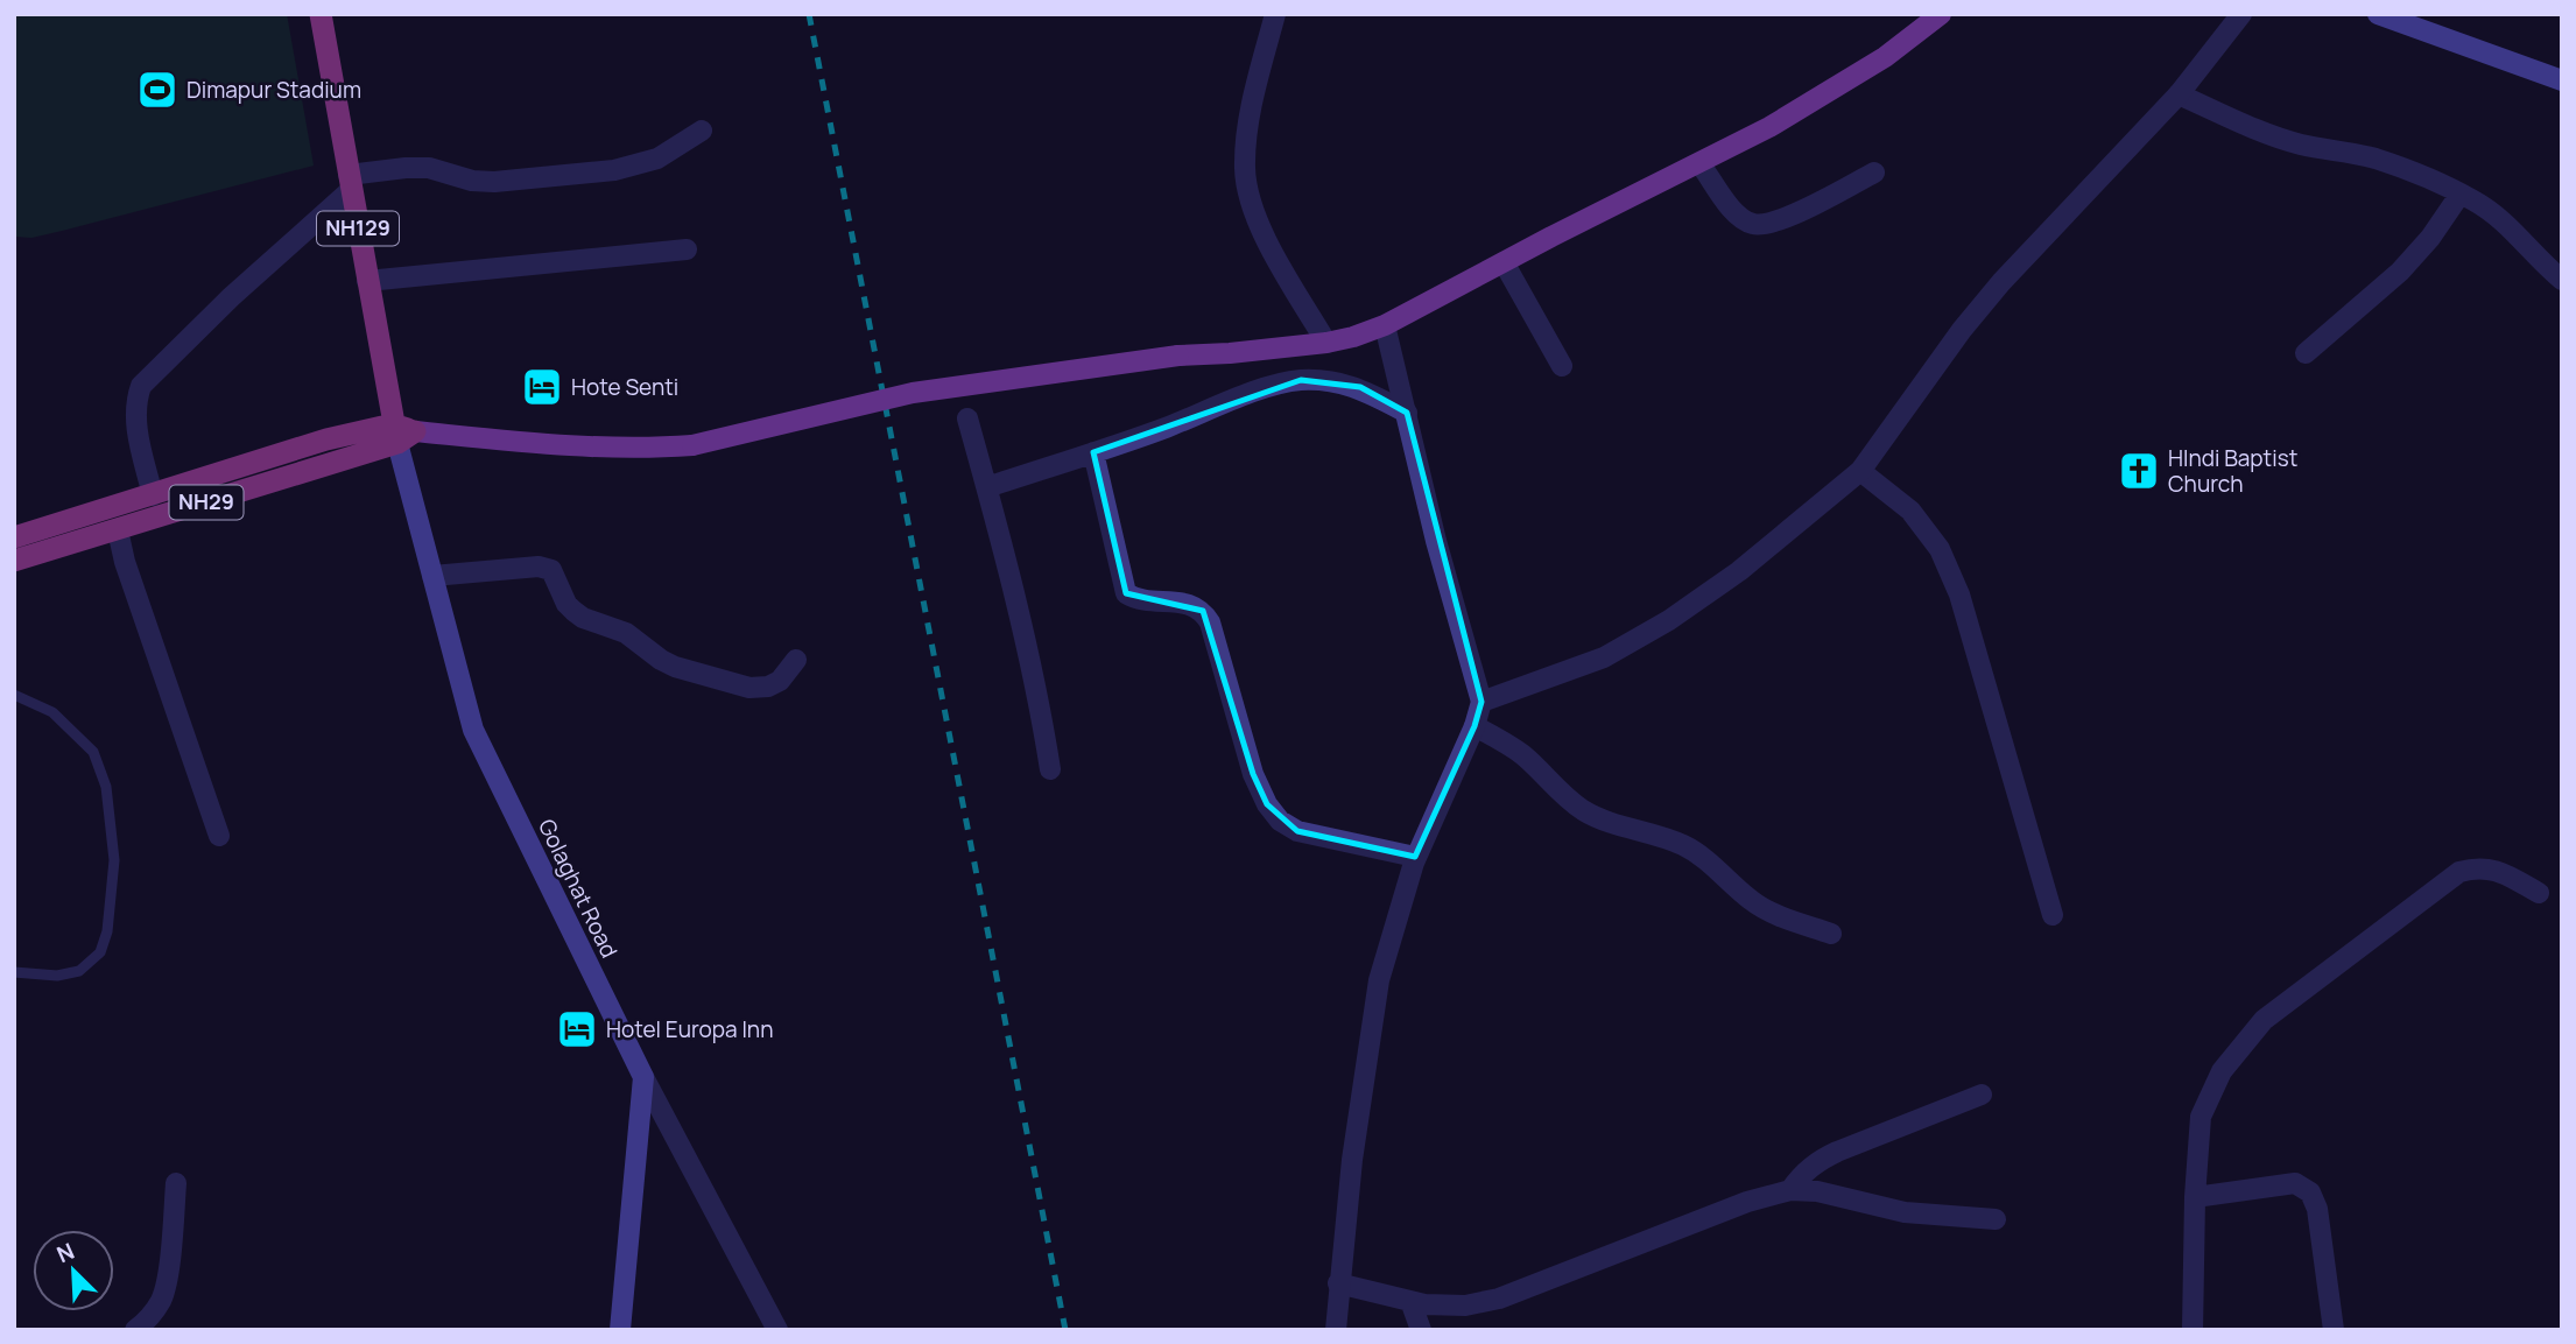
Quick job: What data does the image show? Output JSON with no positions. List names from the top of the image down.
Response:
{
  "streets": {
    "highway": ["NH129", "NH29"],
    "main road": ["Golaghat Road"]
  },
  "crossings": [
    ["NH129", "NH29"],
    ["NH129", "Golaghat Road"],
    ["NH29", "Golaghat Road"]
  ],
  "places": {
    "sports": ["Dimapur Stadium"],
    "hotel": ["Hote Senti", "Hotel Europa Inn"],
    "church": ["HIndi Baptist Church"]
  },
  "north": "top left"
}
